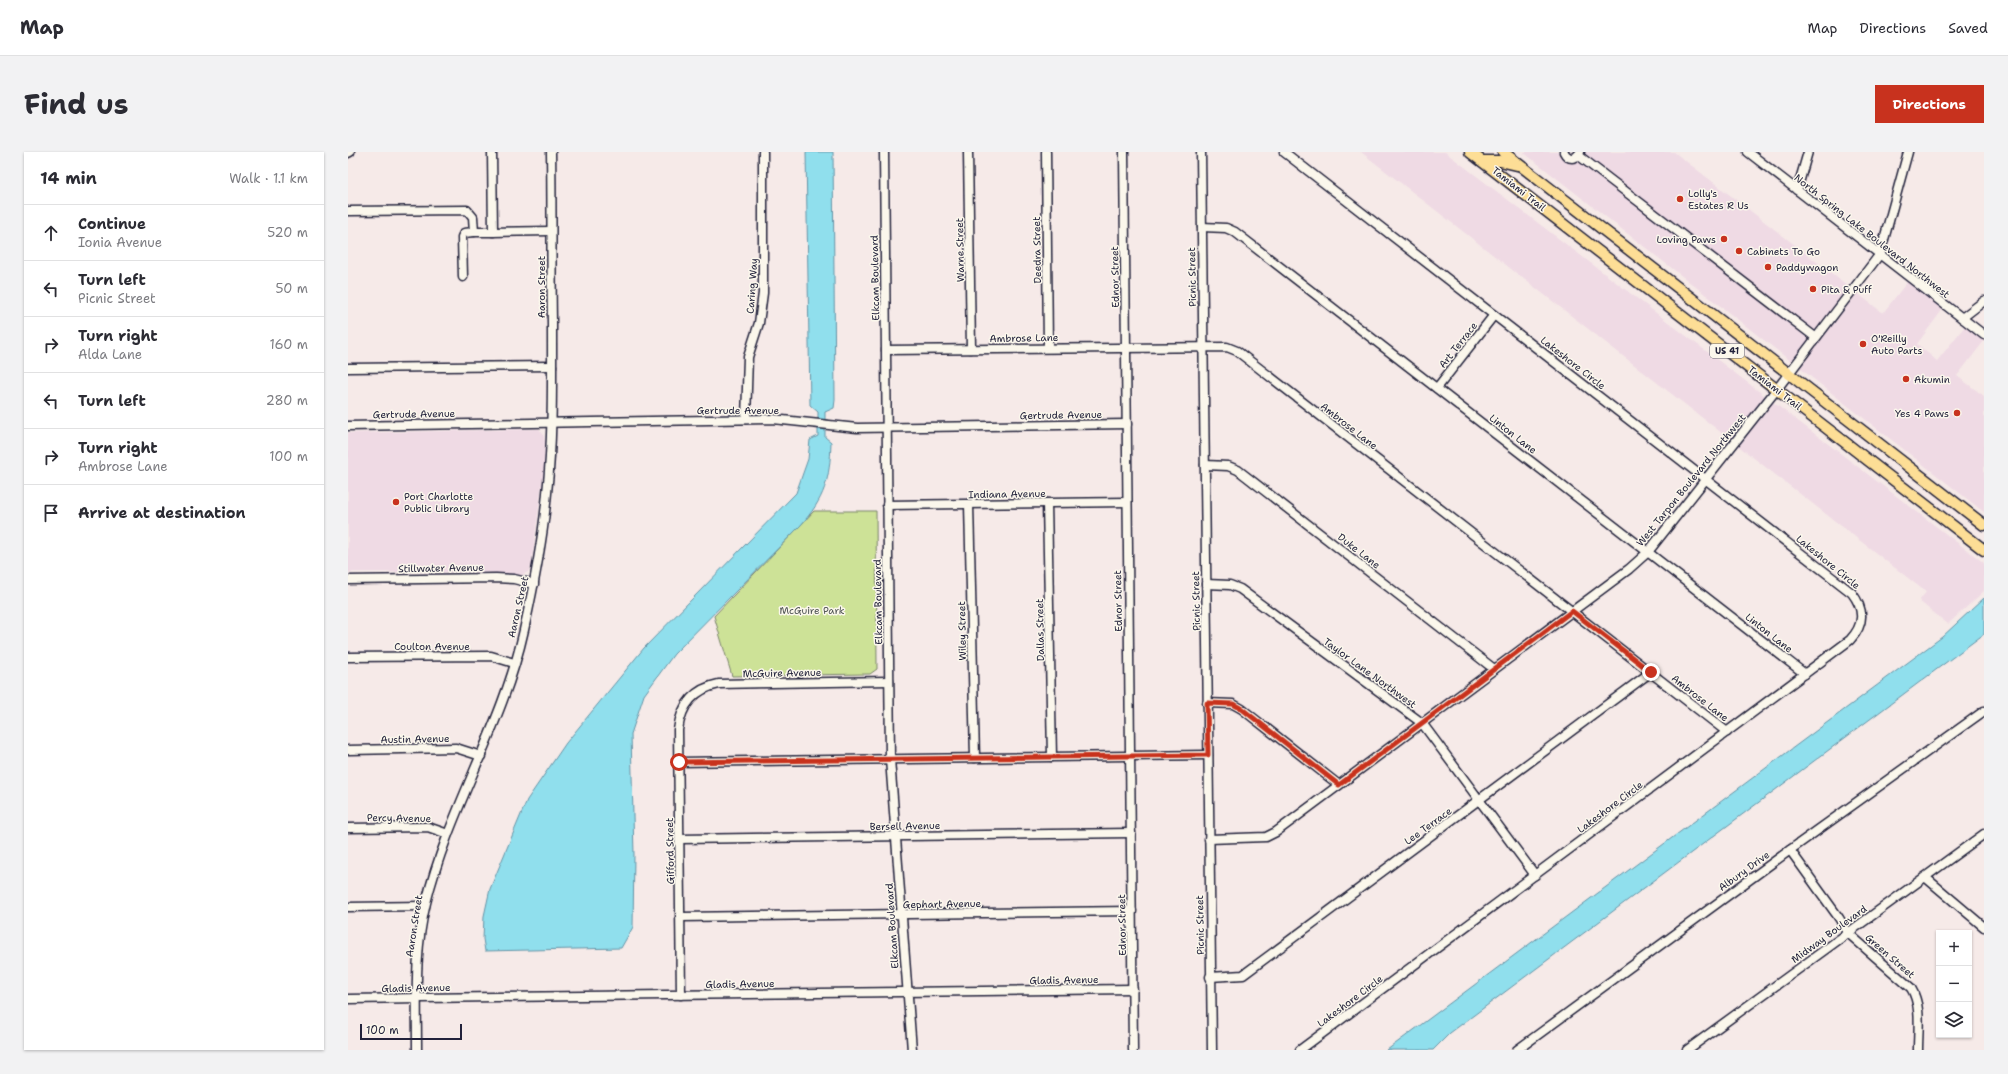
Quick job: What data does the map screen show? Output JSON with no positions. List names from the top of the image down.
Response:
{
  "streets": {
    "main road": ["Tamiami Trail", "US 41"],
    "street": [
      "North Spring Lake Boulevard Northwest",
      "Warne Street",
      "Deedra Street",
      "Ednor Street",
      "Picnic Street",
      "Elkcam Boulevard",
      "Caring Way",
      "Aaron Street",
      "Ambrose Lane",
      "Art Terrace",
      "Lakeshore Circle",
      "Gertrude Avenue",
      "Linton Lane",
      "West Tarpon Boulevard Northwest",
      "Indiana Avenue",
      "Duke Lane",
      "Stillwater Avenue",
      "Dallas Street",
      "Wiley Street",
      "Coulton Avenue",
      "McGuire Avenue",
      "Taylor Lane Northwest",
      "Austin Avenue",
      "Percy Avenue",
      "Bersell Avenue",
      "Lee Terrace",
      "Gifford Street",
      "Albury Drive",
      "Gephart Avenue",
      "Midway Boulevard",
      "Green Street",
      "Gladis Avenue"
    ]
  },
  "crossings": [
    ["Tamiami Trail", "West Tarpon Boulevard Northwest"],
    ["North Spring Lake Boulevard Northwest", "West Tarpon Boulevard Northwest"],
    ["Warne Street", "Ambrose Lane"],
    ["Deedra Street", "Ambrose Lane"],
    ["Ednor Street", "Ambrose Lane"],
    ["Ednor Street", "Gertrude Avenue"],
    ["Ednor Street", "Indiana Avenue"],
    ["Ednor Street", "Bersell Avenue"],
    ["Ednor Street", "Gephart Avenue"],
    ["Ednor Street", "Gladis Avenue"],
    ["Picnic Street", "Ambrose Lane"],
    ["Picnic Street", "Linton Lane"],
    ["Picnic Street", "West Tarpon Boulevard Northwest"],
    ["Picnic Street", "Duke Lane"],
    ["Picnic Street", "Taylor Lane Northwest"],
    ["Picnic Street", "Lee Terrace"],
    ["Elkcam Boulevard", "Ambrose Lane"],
    ["Elkcam Boulevard", "Gertrude Avenue"],
    ["Elkcam Boulevard", "Indiana Avenue"],
    ["Elkcam Boulevard", "McGuire Avenue"],
    ["Elkcam Boulevard", "Bersell Avenue"],
    ["Elkcam Boulevard", "Gephart Avenue"],
    ["Elkcam Boulevard", "Gladis Avenue"],
    ["Caring Way", "Gertrude Avenue"],
    ["Aaron Street", "Gertrude Avenue"],
    ["Aaron Street", "Stillwater Avenue"],
    ["Aaron Street", "Coulton Avenue"],
    ["Aaron Street", "Austin Avenue"],
    ["Aaron Street", "Percy Avenue"],
    ["Aaron Street", "Gladis Avenue"],
    ["Ambrose Lane", "Lakeshore Circle"],
    ["Ambrose Lane", "West Tarpon Boulevard Northwest"],
    ["Ambrose Lane", "Lee Terrace"],
    ["Art Terrace", "Lakeshore Circle"],
    ["Art Terrace", "Linton Lane"],
    ["Lakeshore Circle", "Linton Lane"],
    ["Lakeshore Circle", "West Tarpon Boulevard Northwest"],
    ["Lakeshore Circle", "Taylor Lane Northwest"],
    ["Linton Lane", "West Tarpon Boulevard Northwest"],
    ["West Tarpon Boulevard Northwest", "Duke Lane"],
    ["West Tarpon Boulevard Northwest", "Taylor Lane Northwest"],
    ["Indiana Avenue", "Dallas Street"],
    ["Indiana Avenue", "Wiley Street"],
    ["McGuire Avenue", "Gifford Street"],
    ["Taylor Lane Northwest", "Lee Terrace"],
    ["Bersell Avenue", "Gifford Street"],
    ["Gifford Street", "Gephart Avenue"],
    ["Gifford Street", "Gladis Avenue"],
    ["Albury Drive", "Green Street"],
    ["Midway Boulevard", "Green Street"]
  ],
  "parks": ["McGuire Park"],
  "places": [
    "Lolly's Estates R Us",
    "Loving Paws",
    "Cabinets To Go",
    "Paddywagon",
    "Pita & Puff",
    "O'Reilly Auto Parts",
    "Akumin",
    "Yes 4 Paws",
    "Port Charlotte Public Library"
  ],
  "scale_bar": "100 m",
  "page": {
    "header": "Map",
    "nav": ["Map", "Directions", "Saved"],
    "title": "Find us",
    "buttons": "Directions",
    "heading": ["14 min", "Walk · 1.1 km"],
    "list": [
      ["Continue", "Ionia Avenue", "520 m"],
      ["Turn left", "Picnic Street", "50 m"],
      ["Turn right", "Alda Lane", "160 m"],
      ["Turn left", "280 m"],
      ["Turn right", "Ambrose Lane", "100 m"],
      "Arrive at destination"
    ],
    "map_buttons": ["+", "−"],
    "scale": "100 m"
  }
}
